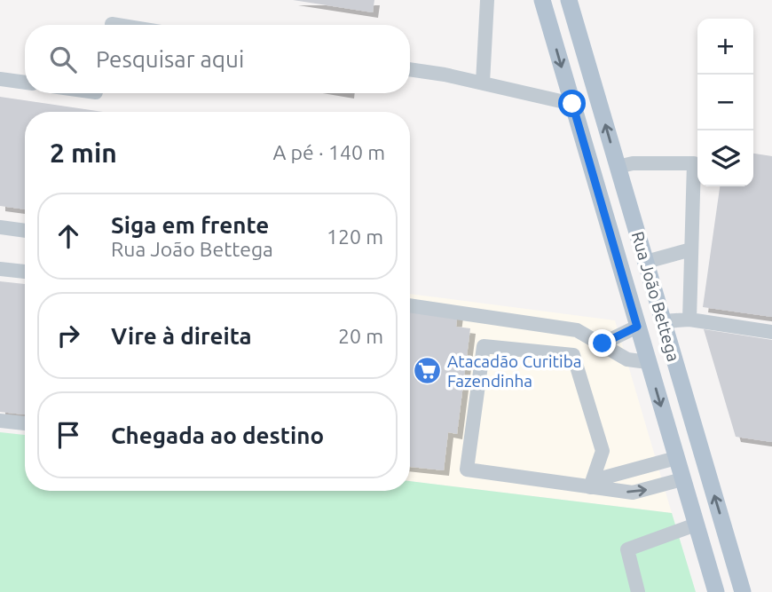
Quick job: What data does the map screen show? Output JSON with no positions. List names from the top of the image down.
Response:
{
  "streets": {
    "main road": ["Rua João Bettega"]
  },
  "places": {
    "supermarket": ["Atacadão Curitiba Fazendinha"]
  },
  "page": {
    "map_buttons": ["+", "−"],
    "search": "Pesquisar aqui",
    "heading": ["2 min", "A pé · 140 m"],
    "list": [
      ["Siga em frente", "Rua João Bettega", "120 m"],
      ["Vire à direita", "20 m"],
      "Chegada ao destino"
    ]
  }
}
